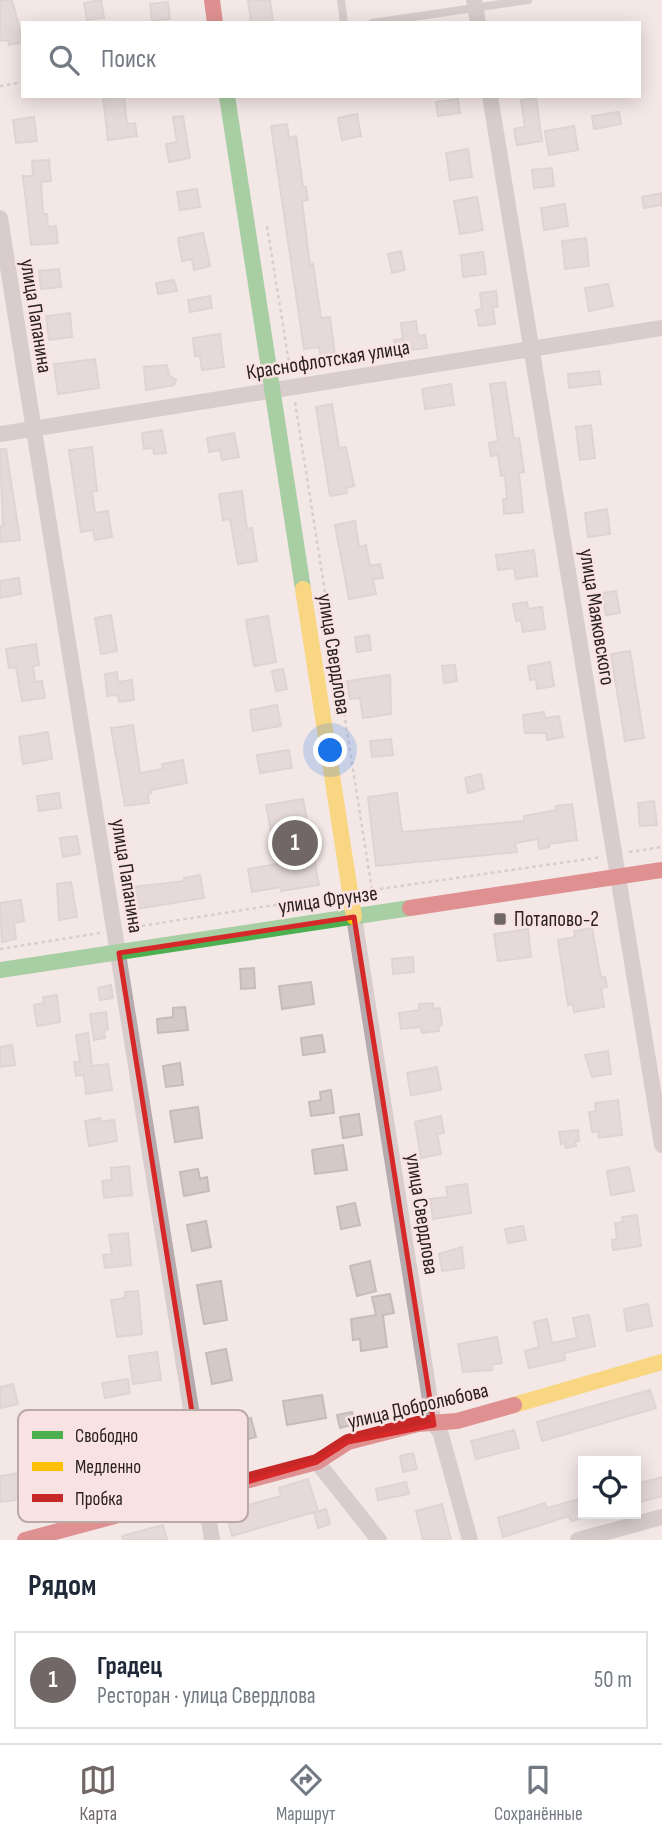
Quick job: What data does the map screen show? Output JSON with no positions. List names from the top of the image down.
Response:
{
  "streets": {
    "street": [
      "улица Папанина",
      "Краснофлотская улица",
      "улица Маяковского",
      "улица Свердлова",
      "улица Фрунзе",
      "улица Добролюбова"
    ]
  },
  "crossings": [
    ["улица Папанина", "Краснофлотская улица"],
    ["улица Папанина", "улица Фрунзе"],
    ["Краснофлотская улица", "улица Маяковского"],
    ["Краснофлотская улица", "улица Свердлова"],
    ["улица Маяковского", "улица Фрунзе"],
    ["улица Свердлова", "улица Фрунзе"],
    ["улица Свердлова", "улица Добролюбова"]
  ],
  "places": {
    "transit": ["Потапово-2"]
  },
  "legend": ["Свободно", "Медленно", "Пробка"],
  "page": {
    "search": "Поиск",
    "pins": "1",
    "heading": "Рядом",
    "list": [
      {
        "mark": "1",
        "name": "Градец",
        "note": "Ресторан · улица Свердлова",
        "value": "50 m"
      }
    ],
    "nav": ["Карта", "Маршрут", "Сохранённые"]
  }
}
